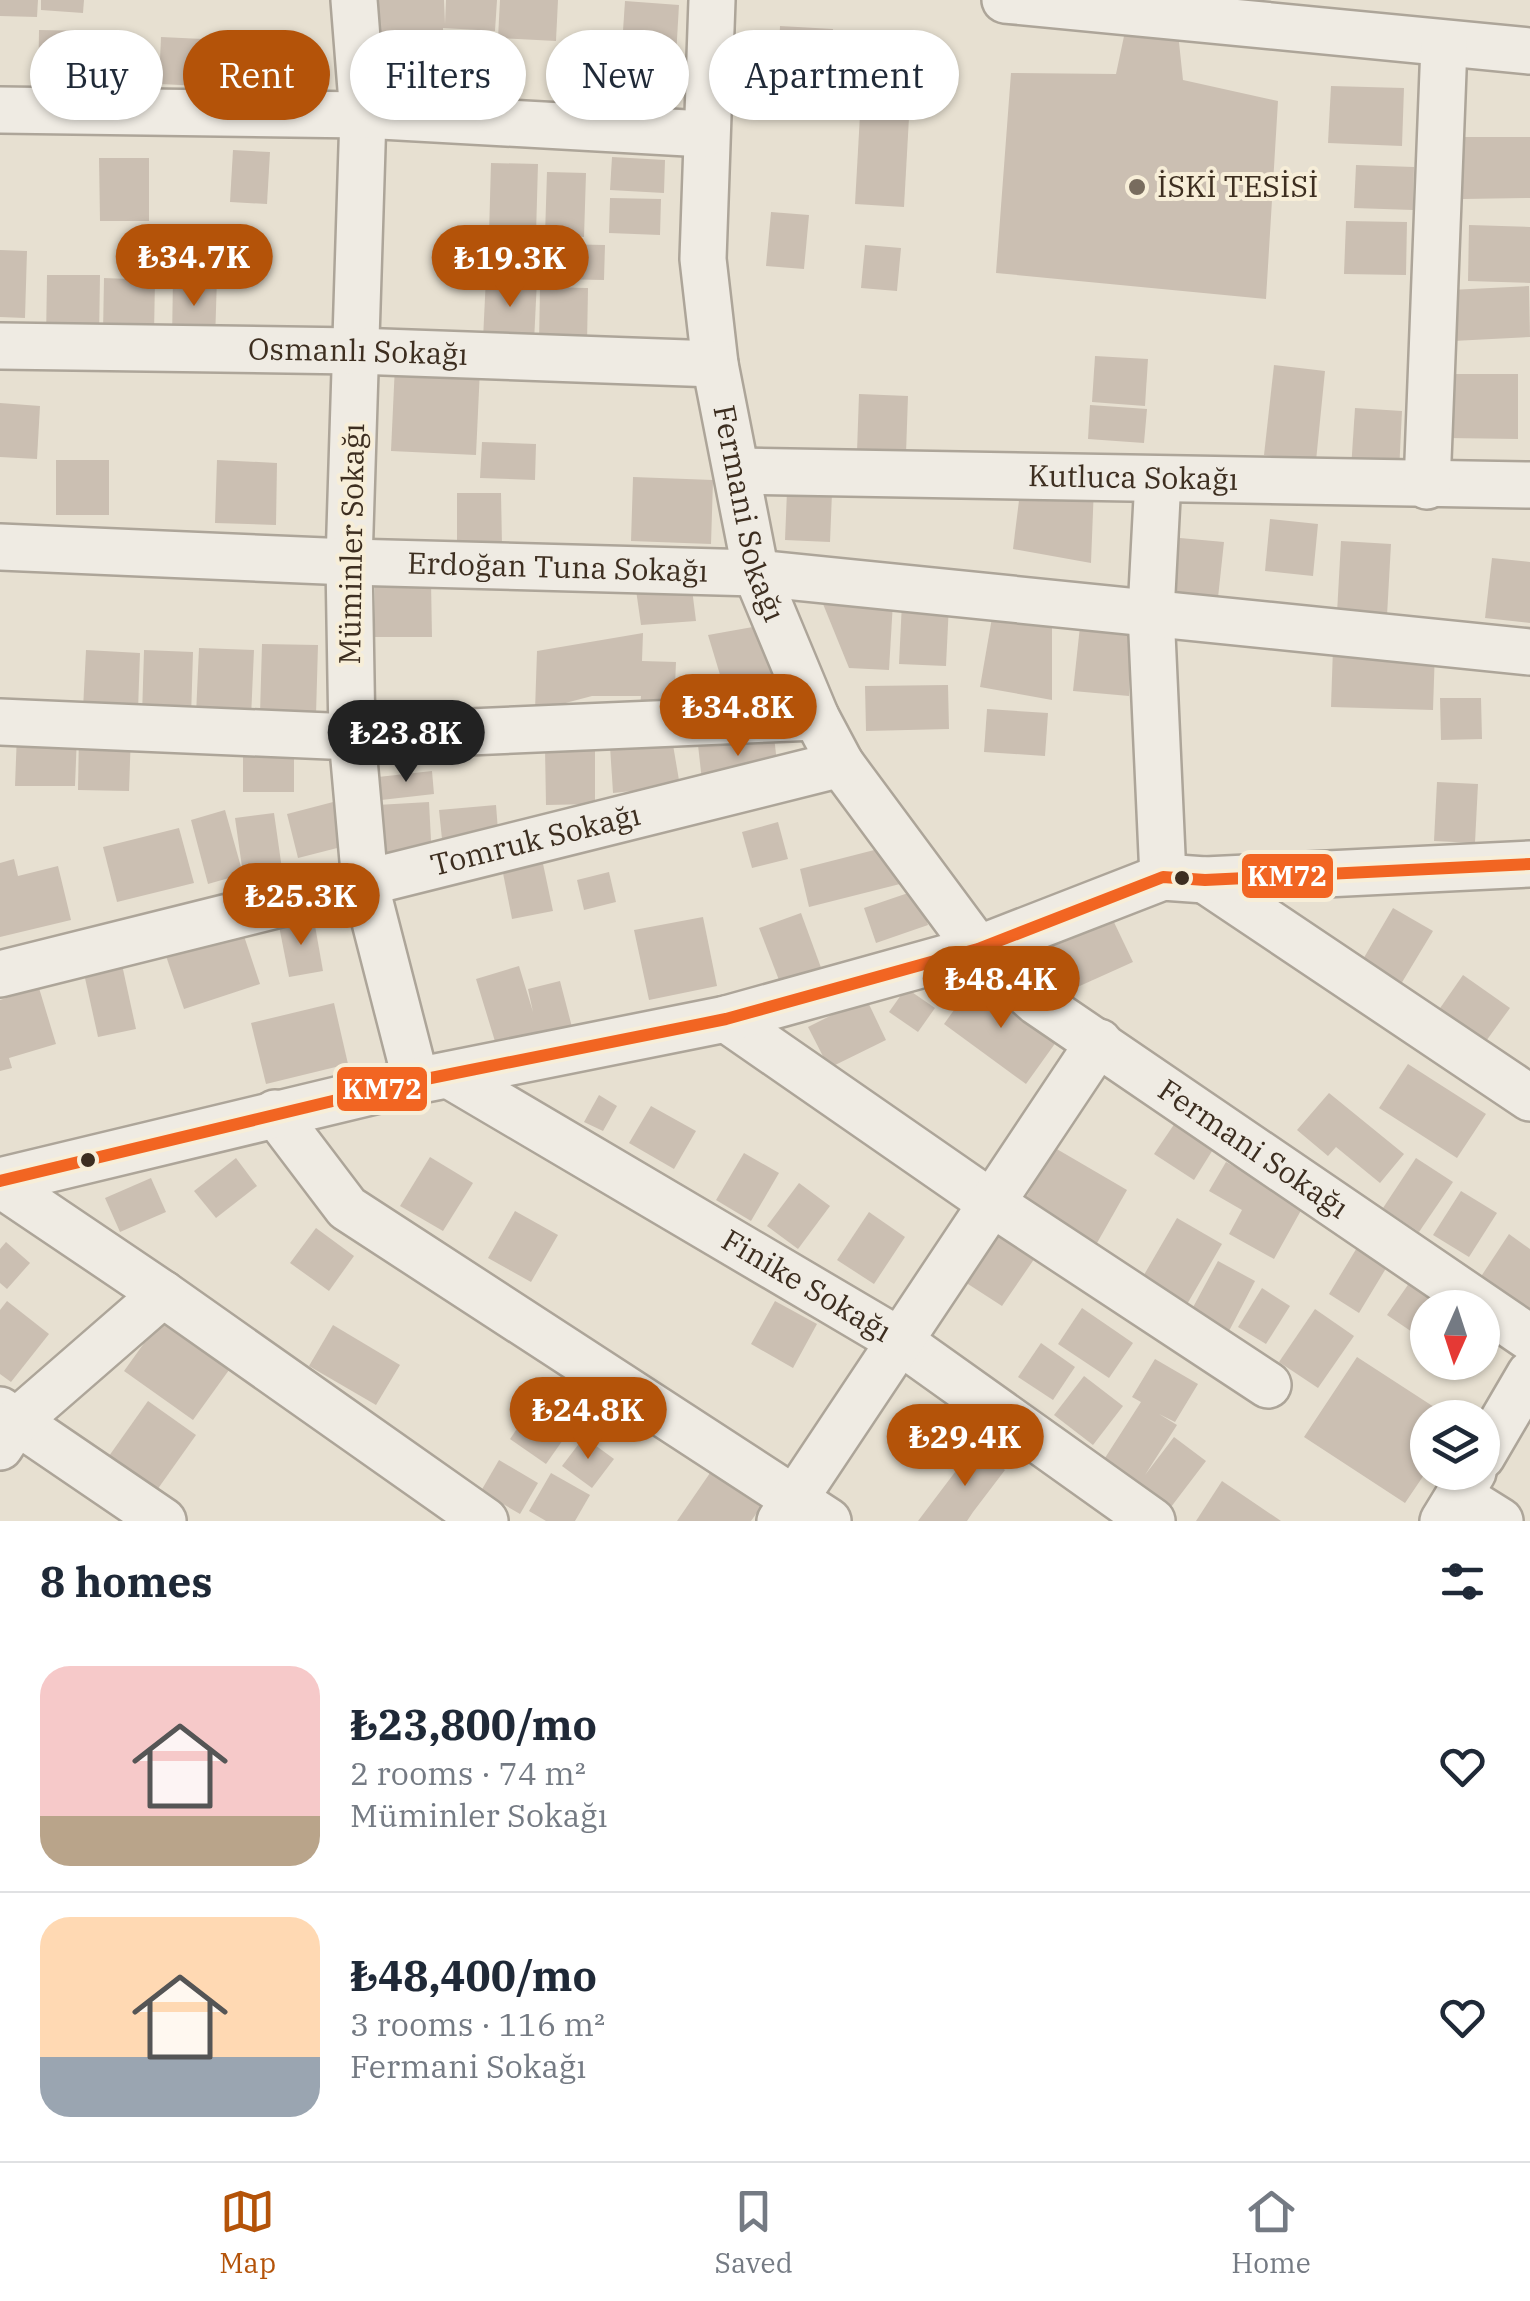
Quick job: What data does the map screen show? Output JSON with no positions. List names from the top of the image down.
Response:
{
  "streets": {
    "street": [
      "Osmanlı Sokağı",
      "Kutluca Sokağı",
      "Fermani Sokağı",
      "Müminler Sokağı",
      "Erdoğan Tuna Sokağı",
      "Tomruk Sokağı",
      "Finike Sokağı"
    ]
  },
  "crossings": [
    ["Osmanlı Sokağı", "Fermani Sokağı"],
    ["Osmanlı Sokağı", "Müminler Sokağı"],
    ["Kutluca Sokağı", "Fermani Sokağı"],
    ["Fermani Sokağı", "Erdoğan Tuna Sokağı"],
    ["Fermani Sokağı", "Tomruk Sokağı"],
    ["Müminler Sokağı", "Erdoğan Tuna Sokağı"],
    ["Müminler Sokağı", "Tomruk Sokağı"],
    ["Müminler Sokağı", "Finike Sokağı"]
  ],
  "places": ["İSKİ TESİSİ"],
  "lines": ["transit line KM72"],
  "north": "bottom",
  "page": {
    "chip": [
      "Buy",
      "Rent",
      "Filters",
      "New",
      "Apartment"
    ],
    "price": [
      "₺34.7K",
      "₺19.3K",
      "₺34.8K",
      "₺23.8K",
      "₺25.3K",
      "₺48.4K",
      "₺24.8K",
      "₺29.4K"
    ],
    "heading": "8 homes",
    "list": [
      {
        "name": "₺23,800/mo",
        "note": "2 rooms · 74 m² · Müminler Sokağı"
      },
      {
        "name": "₺48,400/mo",
        "note": "3 rooms · 116 m² · Fermani Sokağı"
      }
    ],
    "tabs": ["Map", "Saved", "Home"]
  }
}
